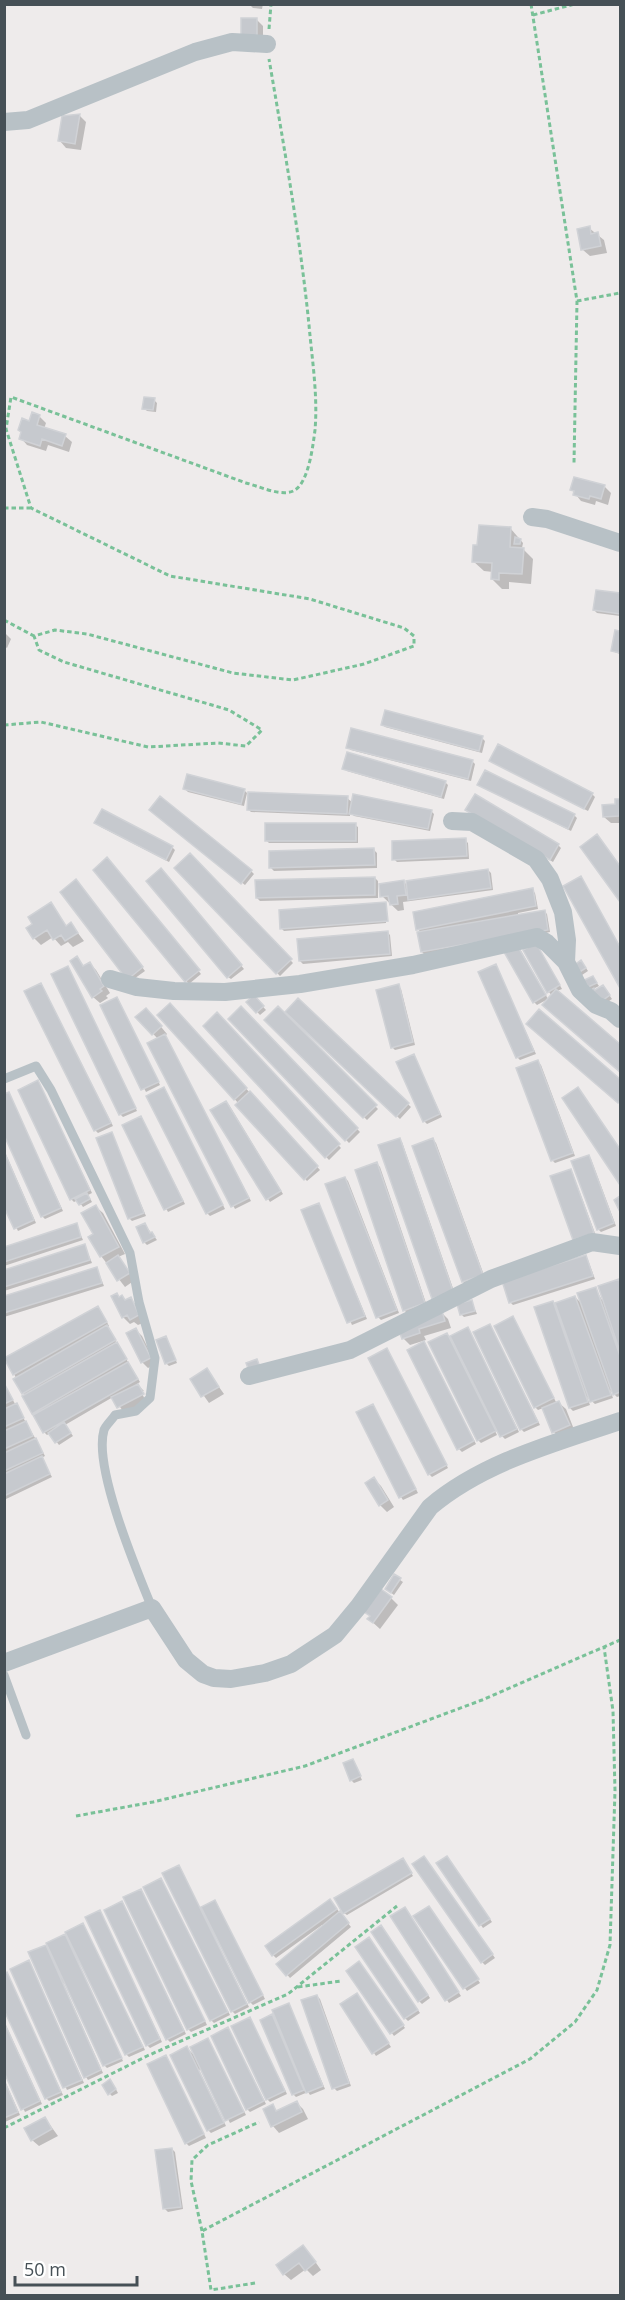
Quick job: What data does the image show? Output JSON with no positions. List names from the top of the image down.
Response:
{
  "scale_bar": "50 m"
}
